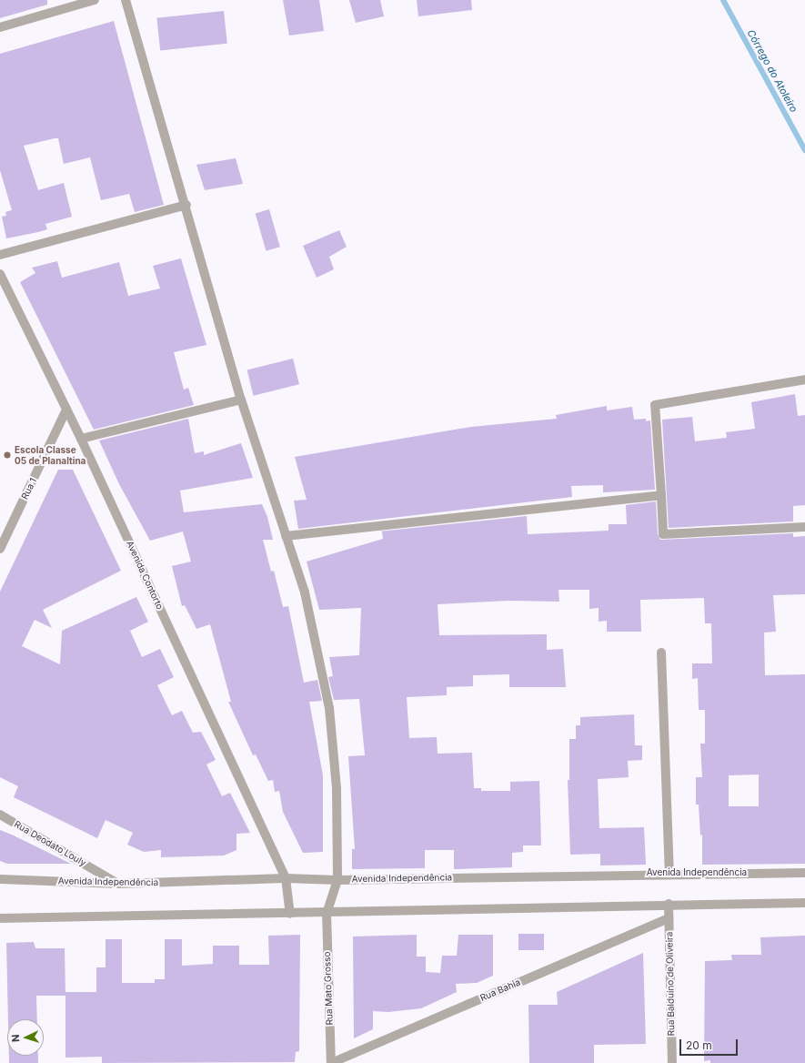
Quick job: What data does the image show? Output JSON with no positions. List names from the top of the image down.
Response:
{
  "streets": {
    "street": [
      "Rua 1",
      "Avenida Contorto",
      "Rua Deodato Louly",
      "Avenida Independência",
      "Rua Balduíno de Oliveira",
      "Rua Mato Grosso",
      "Rua Bahia"
    ]
  },
  "crossings": [
    ["Rua 1", "Avenida Contorto"],
    ["Avenida Contorto", "Avenida Independência"],
    ["Rua Deodato Louly", "Avenida Independência"],
    ["Rua Balduíno de Oliveira", "Rua Bahia"],
    ["Rua Mato Grosso", "Rua Bahia"]
  ],
  "water": ["Córrego do Atoleiro"],
  "places": ["Escola Classe 05 de Planaltina"],
  "scale_bar": "20 m",
  "north": "left"
}
